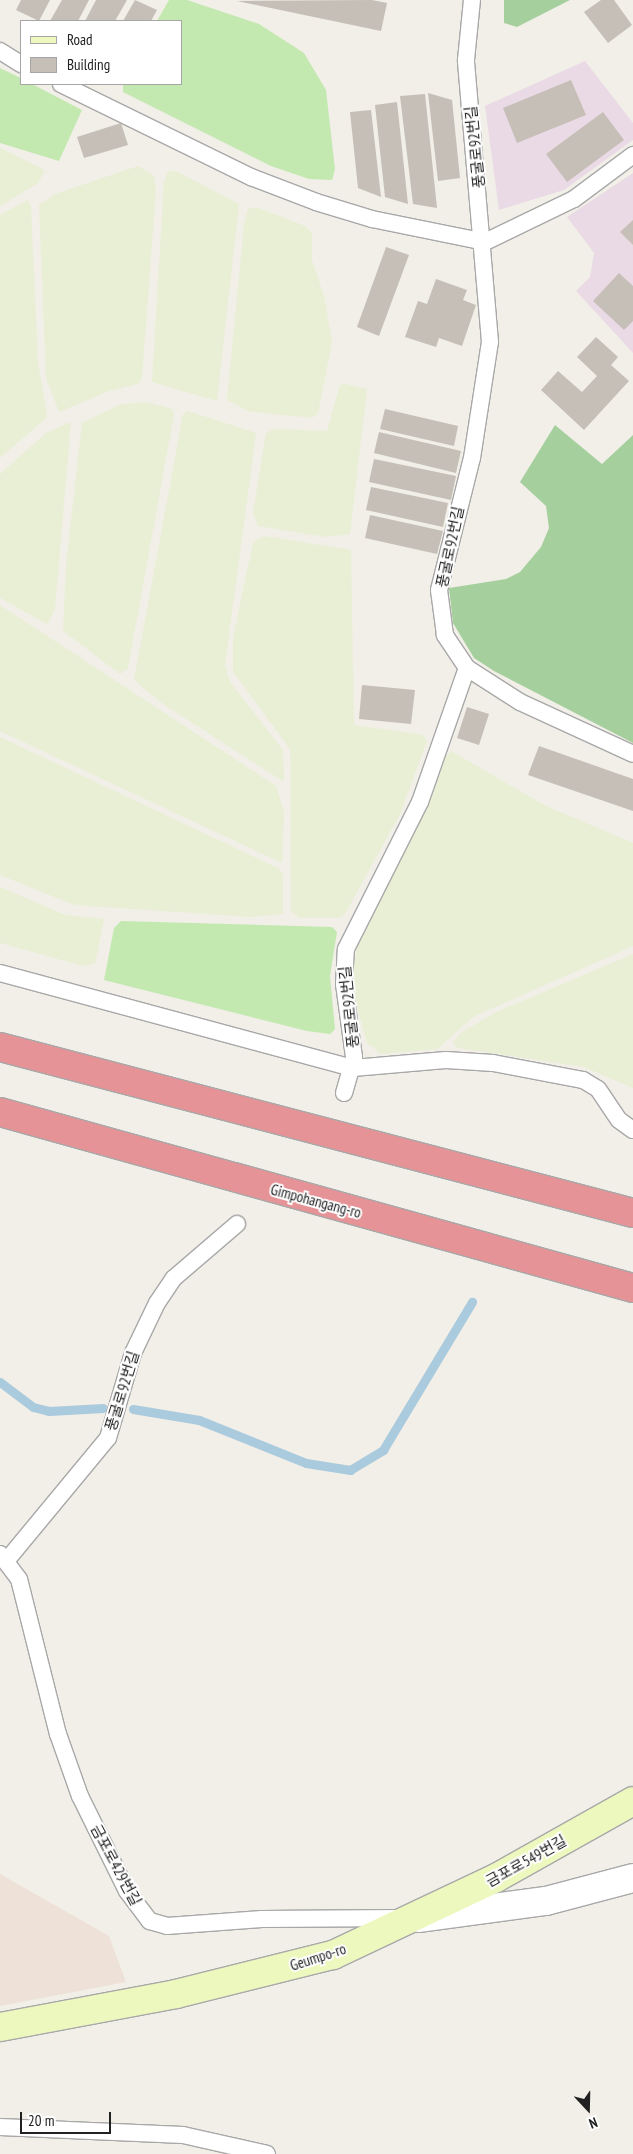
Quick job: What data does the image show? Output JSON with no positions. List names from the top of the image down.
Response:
{
  "streets": {
    "highway": ["Gimpohangang-ro"],
    "main road": ["금포로549번길", "Geumpo-ro"],
    "lane": ["풍굴로92번길", "금포로429번길"]
  },
  "crossings": [
    ["풍굴로92번길", "금포로429번길"],
    ["금포로549번길", "금포로429번길"],
    ["금포로549번길", "Geumpo-ro"],
    ["금포로429번길", "Geumpo-ro"]
  ],
  "legend": ["Road", "Building"],
  "scale_bar": "20 m",
  "north": "bottom"
}
